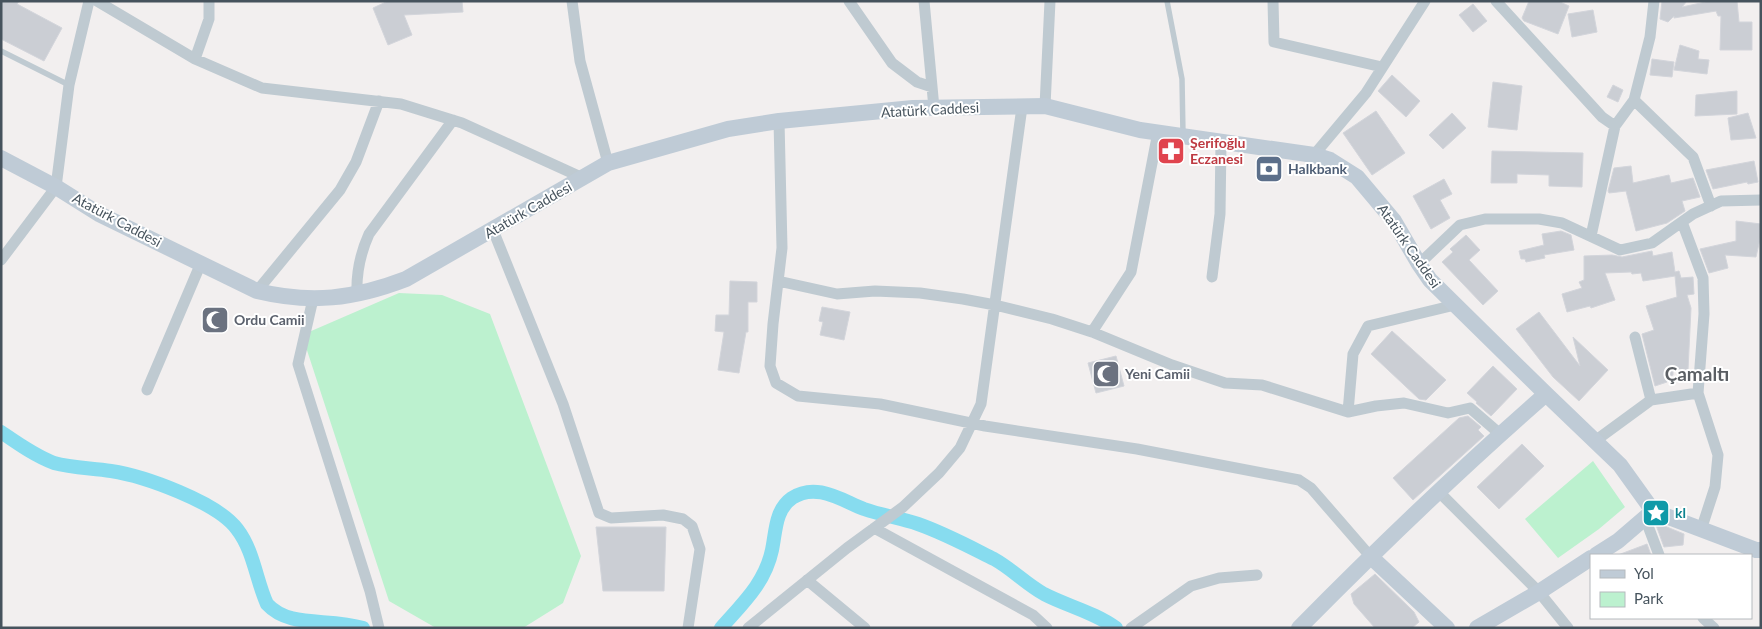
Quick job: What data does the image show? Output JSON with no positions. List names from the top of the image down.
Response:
{
  "streets": {
    "main road": ["Atatürk Caddesi"]
  },
  "districts": ["Çamaltı"],
  "places": {
    "pharmacy": ["Şerifoğlu Eczanesi"],
    "bank": ["Halkbank"],
    "mosque": ["Ordu Camii", "Yeni Camii"],
    "place": ["kl"]
  },
  "legend": ["Yol", "Park"]
}
